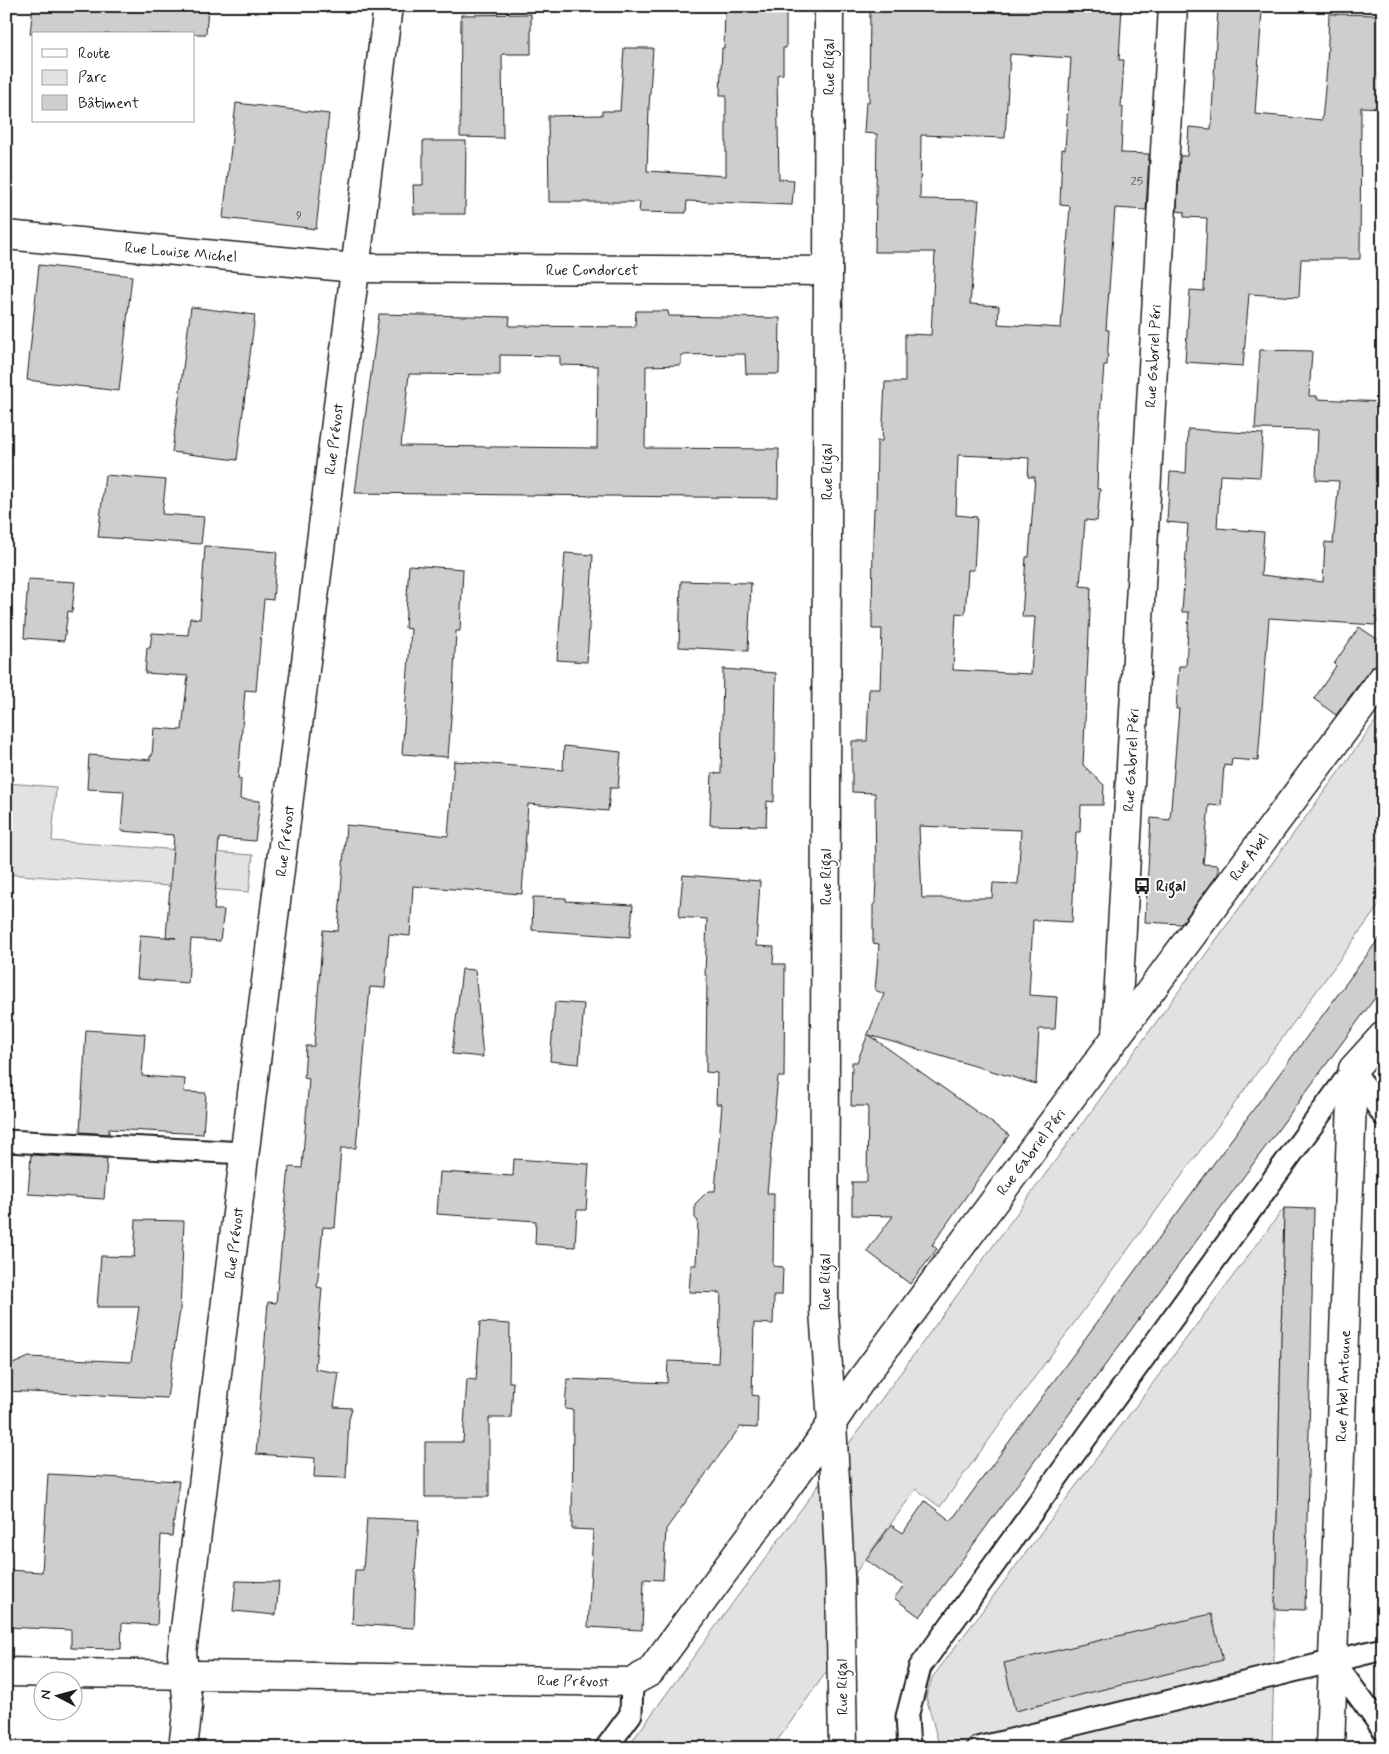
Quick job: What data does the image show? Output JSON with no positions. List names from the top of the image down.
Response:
{
  "streets": {
    "street": [
      "Rue Rigal",
      "Rue Louise Michel",
      "Rue Condorcet",
      "Rue Gabriel Péri",
      "Rue Prévost",
      "Rue Abel",
      "Rue Abel Antoune"
    ]
  },
  "crossings": [
    ["Rue Rigal", "Rue Condorcet"],
    ["Rue Rigal", "Rue Gabriel Péri"],
    ["Rue Louise Michel", "Rue Condorcet"],
    ["Rue Louise Michel", "Rue Prévost"],
    ["Rue Condorcet", "Rue Prévost"],
    ["Rue Gabriel Péri", "Rue Abel"]
  ],
  "places": {
    "bus stop": ["Rigal"]
  },
  "house_numbers": ["25", "9"],
  "legend": ["Route", "Parc", "Bâtiment"],
  "north": "left"
}
